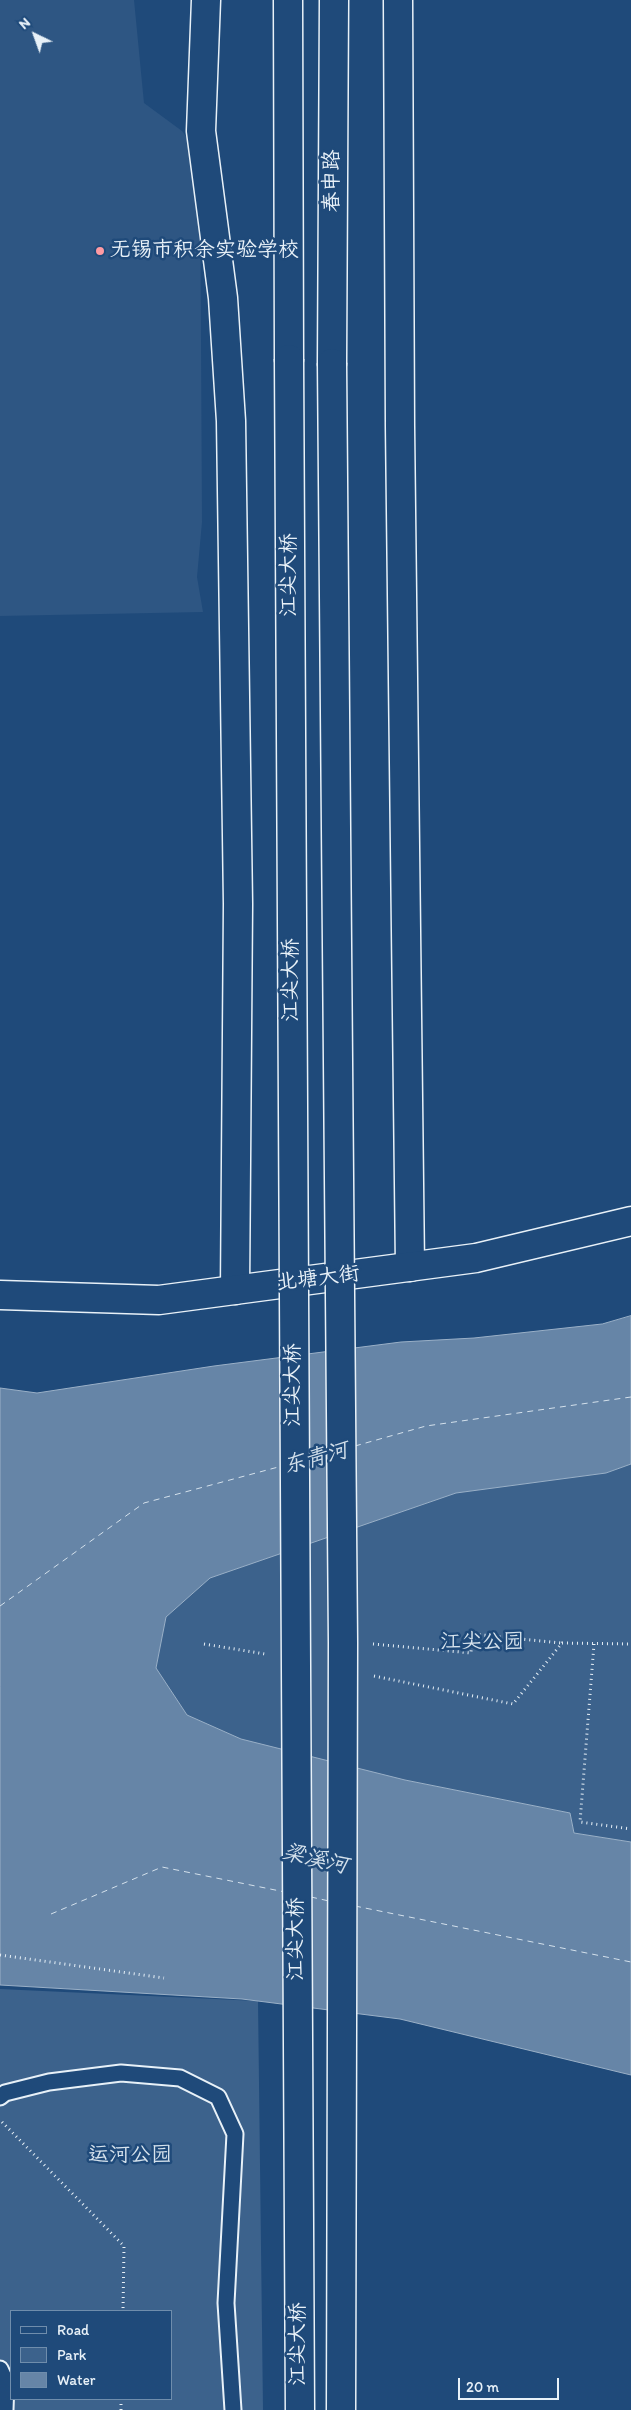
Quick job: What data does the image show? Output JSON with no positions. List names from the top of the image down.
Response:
{
  "streets": {
    "main road": ["春申路", "江尖大桥", "北塘大街"]
  },
  "crossings": [
    ["春申路", "江尖大桥"]
  ],
  "water": ["东青河", "梁溪河"],
  "parks": ["江尖公园", "运河公园"],
  "places": ["无锡市积余实验学校"],
  "legend": ["Road", "Park", "Water"],
  "scale_bar": "20 m",
  "north": "top left"
}
